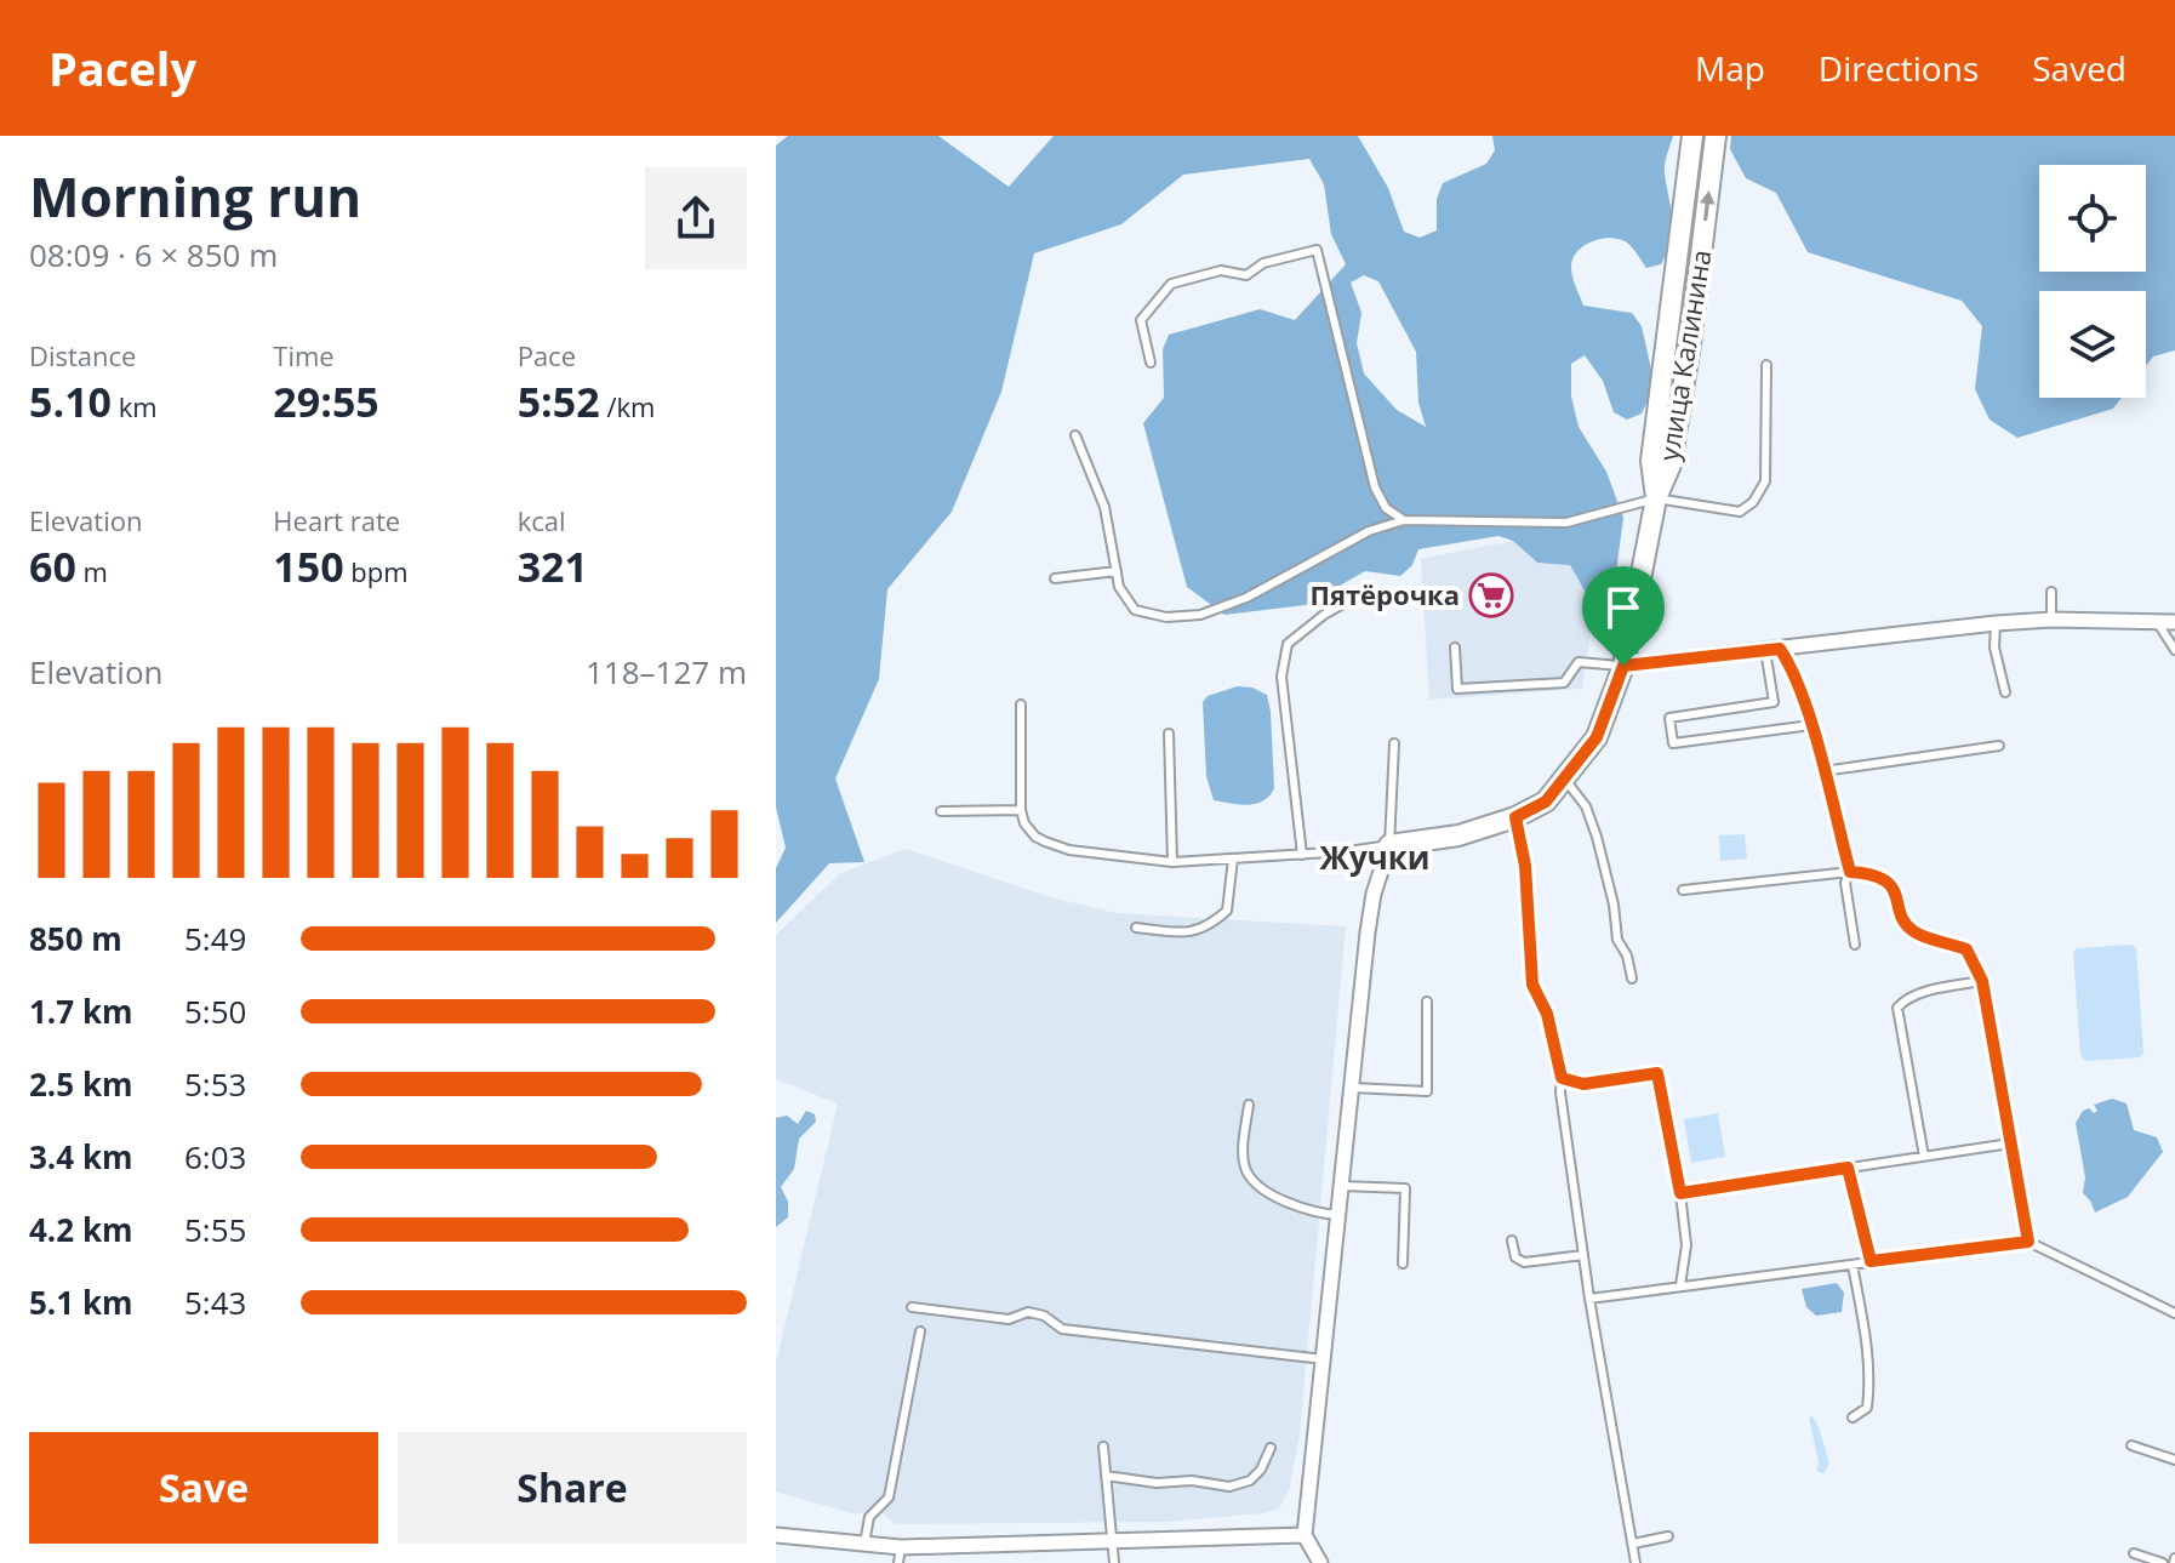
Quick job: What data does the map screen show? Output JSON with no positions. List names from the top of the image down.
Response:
{
  "streets": {
    "street": ["улица Калинина"]
  },
  "districts": ["Жучки"],
  "places": {
    "supermarket": ["Пятёрочка"]
  },
  "page": {
    "header": "Pacely",
    "nav": ["Map", "Directions", "Saved"],
    "heading": ["Morning run", "08:09 · 6 × 850 m"],
    "stats": [
      ["Distance", "5.10 km"],
      ["Time", "29:55"],
      ["Pace", "5:52 /km"],
      ["Elevation", "60 m"],
      ["Heart rate", "150 bpm"],
      ["kcal", "321"]
    ],
    "chart": ["Elevation", "118–127 m"],
    "list": [
      {
        "name": "850 m",
        "note": "5:49"
      },
      {
        "name": "1.7 km",
        "note": "5:50"
      },
      {
        "name": "2.5 km",
        "note": "5:53"
      },
      {
        "name": "3.4 km",
        "note": "6:03"
      },
      {
        "name": "4.2 km",
        "note": "5:55"
      },
      {
        "name": "5.1 km",
        "note": "5:43"
      }
    ],
    "buttons": ["Save", "Share"]
  }
}
